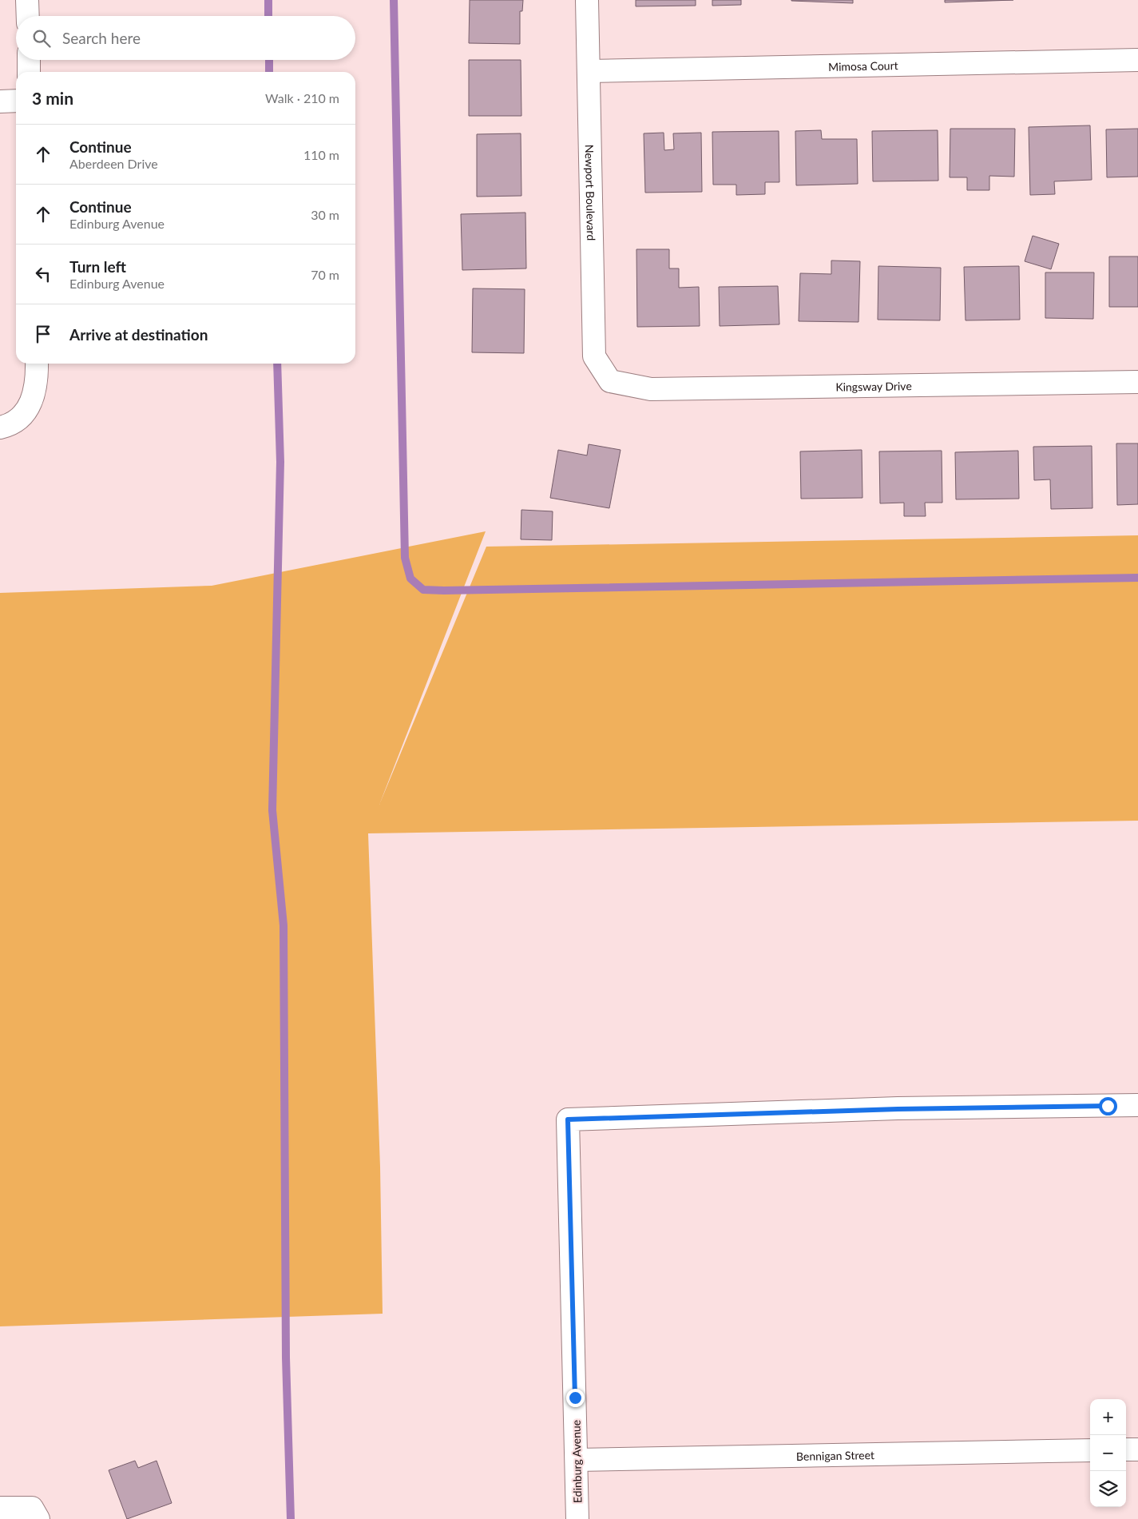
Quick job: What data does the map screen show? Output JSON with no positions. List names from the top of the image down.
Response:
{
  "streets": {
    "street": [
      "Mimosa Court",
      "Newport Boulevard",
      "Kingsway Drive",
      "Bennigan Street",
      "Edinburg Avenue"
    ]
  },
  "crossings": [
    ["Mimosa Court", "Newport Boulevard"],
    ["Newport Boulevard", "Kingsway Drive"],
    ["Bennigan Street", "Edinburg Avenue"]
  ],
  "page": {
    "search": "Search here",
    "heading": ["3 min", "Walk · 210 m"],
    "list": [
      ["Continue", "Aberdeen Drive", "110 m"],
      ["Continue", "Edinburg Avenue", "30 m"],
      ["Turn left", "Edinburg Avenue", "70 m"],
      "Arrive at destination"
    ],
    "map_buttons": ["+", "−"]
  }
}
